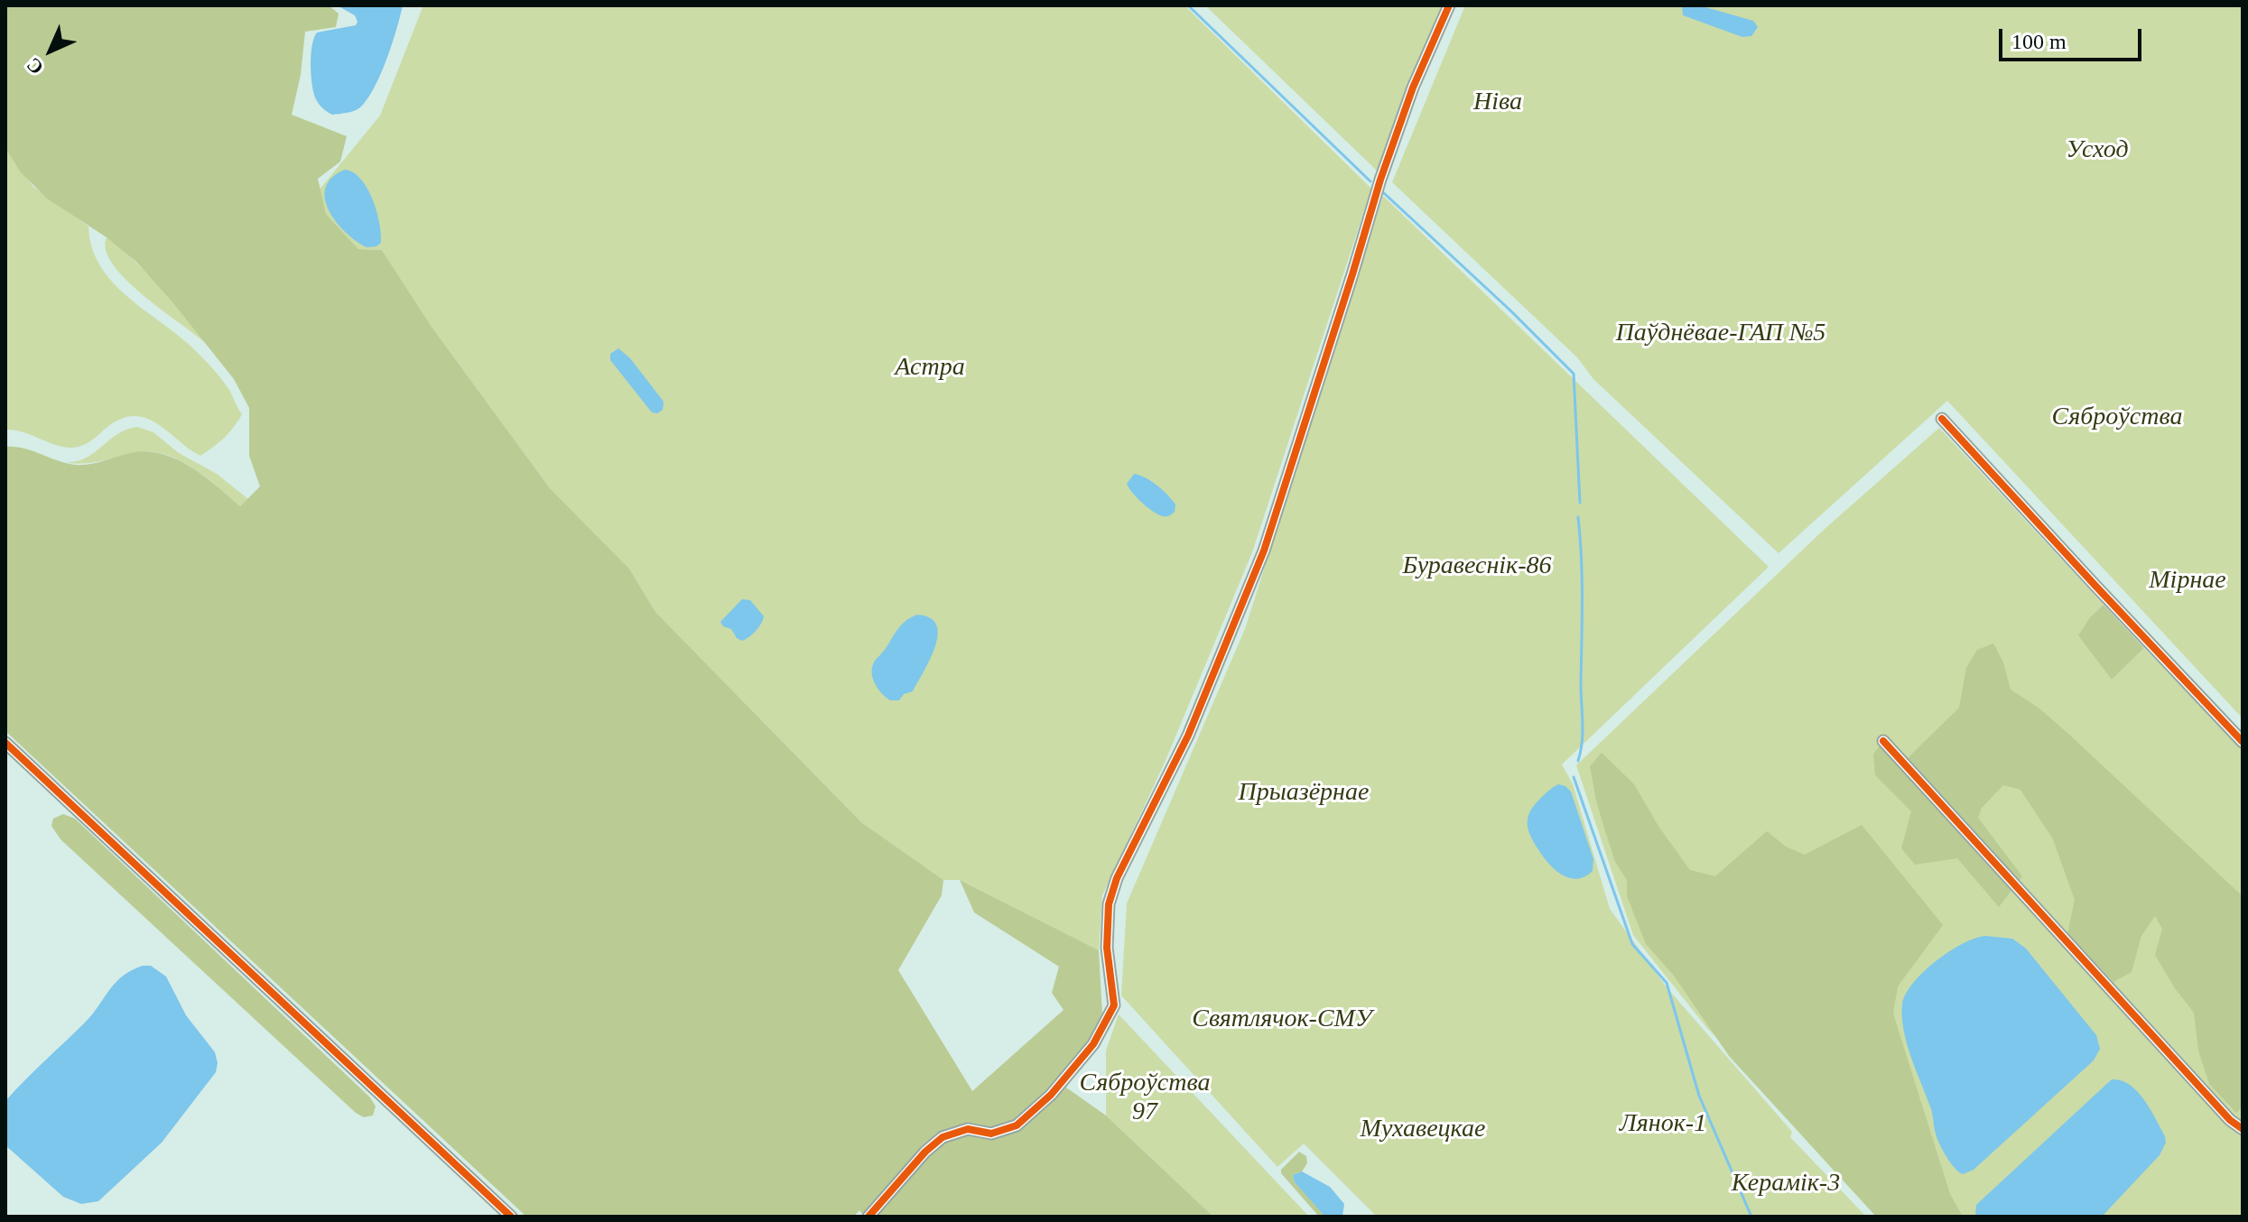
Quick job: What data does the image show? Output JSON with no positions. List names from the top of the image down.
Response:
{
  "parks": [
    "Ніва",
    "Усход",
    "Паўднёвае-ГАП №5",
    "Астра",
    "Сяброўства",
    "Буравеснік-86",
    "Мірнае",
    "Прыазёрнае",
    "Святлячок-СМУ",
    "Сяброўства 97",
    "Лянок-1",
    "Мухавецкае",
    "Керамік-3"
  ],
  "scale_bar": "100 m",
  "north": "bottom left"
}
